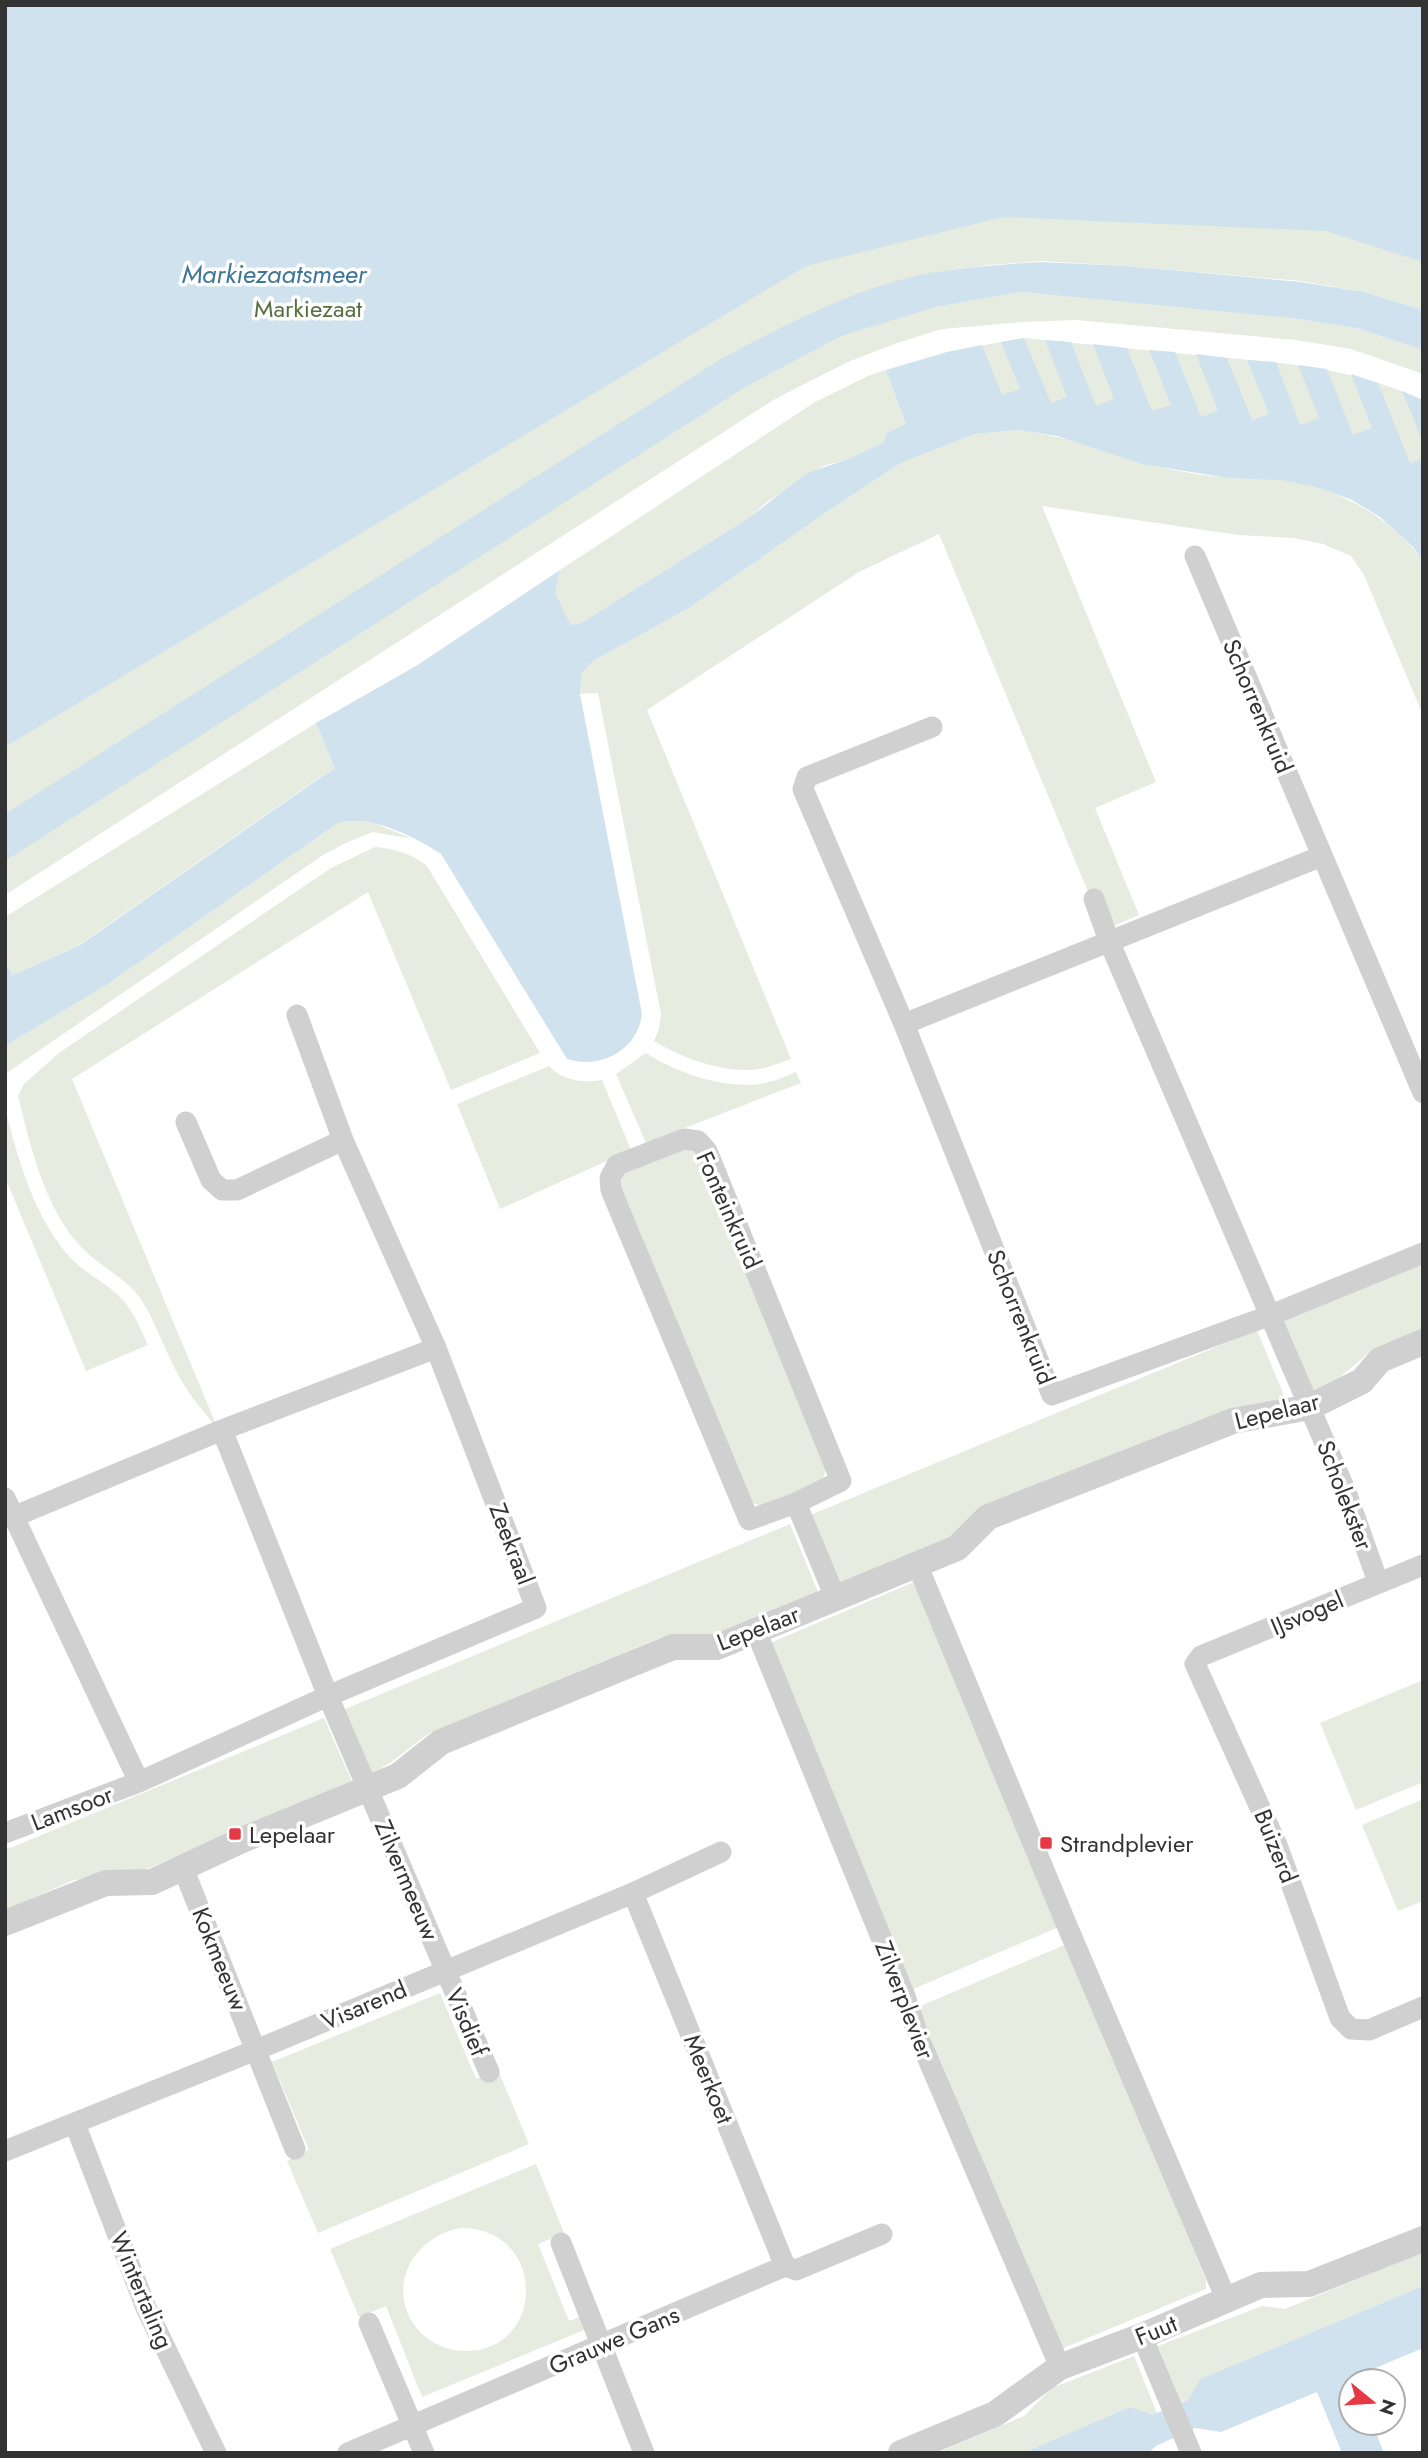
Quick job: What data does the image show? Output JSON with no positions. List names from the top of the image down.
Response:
{
  "streets": {
    "street": [
      "Schorrenkruid",
      "Fonteinkruid",
      "Lepelaar",
      "Scholekster",
      "Zeekraal",
      "IJsvogel",
      "Lamsoor",
      "Buizerd",
      "Zilvermeeuw",
      "Kokmeeuw",
      "Zilverplevier",
      "Visarend",
      "Visdief",
      "Meerkoet",
      "Wintertaling",
      "Fuut",
      "Grauwe Gans"
    ]
  },
  "crossings": [
    ["Lepelaar", "Scholekster"],
    ["Lepelaar", "Zilvermeeuw"],
    ["Lepelaar", "Kokmeeuw"],
    ["Lepelaar", "Zilverplevier"],
    ["Scholekster", "IJsvogel"],
    ["Zeekraal", "Lamsoor"],
    ["IJsvogel", "Buizerd"],
    ["Zilvermeeuw", "Visarend"],
    ["Zilvermeeuw", "Visdief"],
    ["Kokmeeuw", "Visarend"],
    ["Zilverplevier", "Fuut"],
    ["Visarend", "Visdief"],
    ["Visarend", "Meerkoet"],
    ["Visarend", "Wintertaling"],
    ["Meerkoet", "Grauwe Gans"]
  ],
  "water": ["Markiezaatsmeer"],
  "parks": ["Markiezaat"],
  "places": {
    "transit": ["Lepelaar", "Strandplevier"]
  },
  "north": "right"
}
